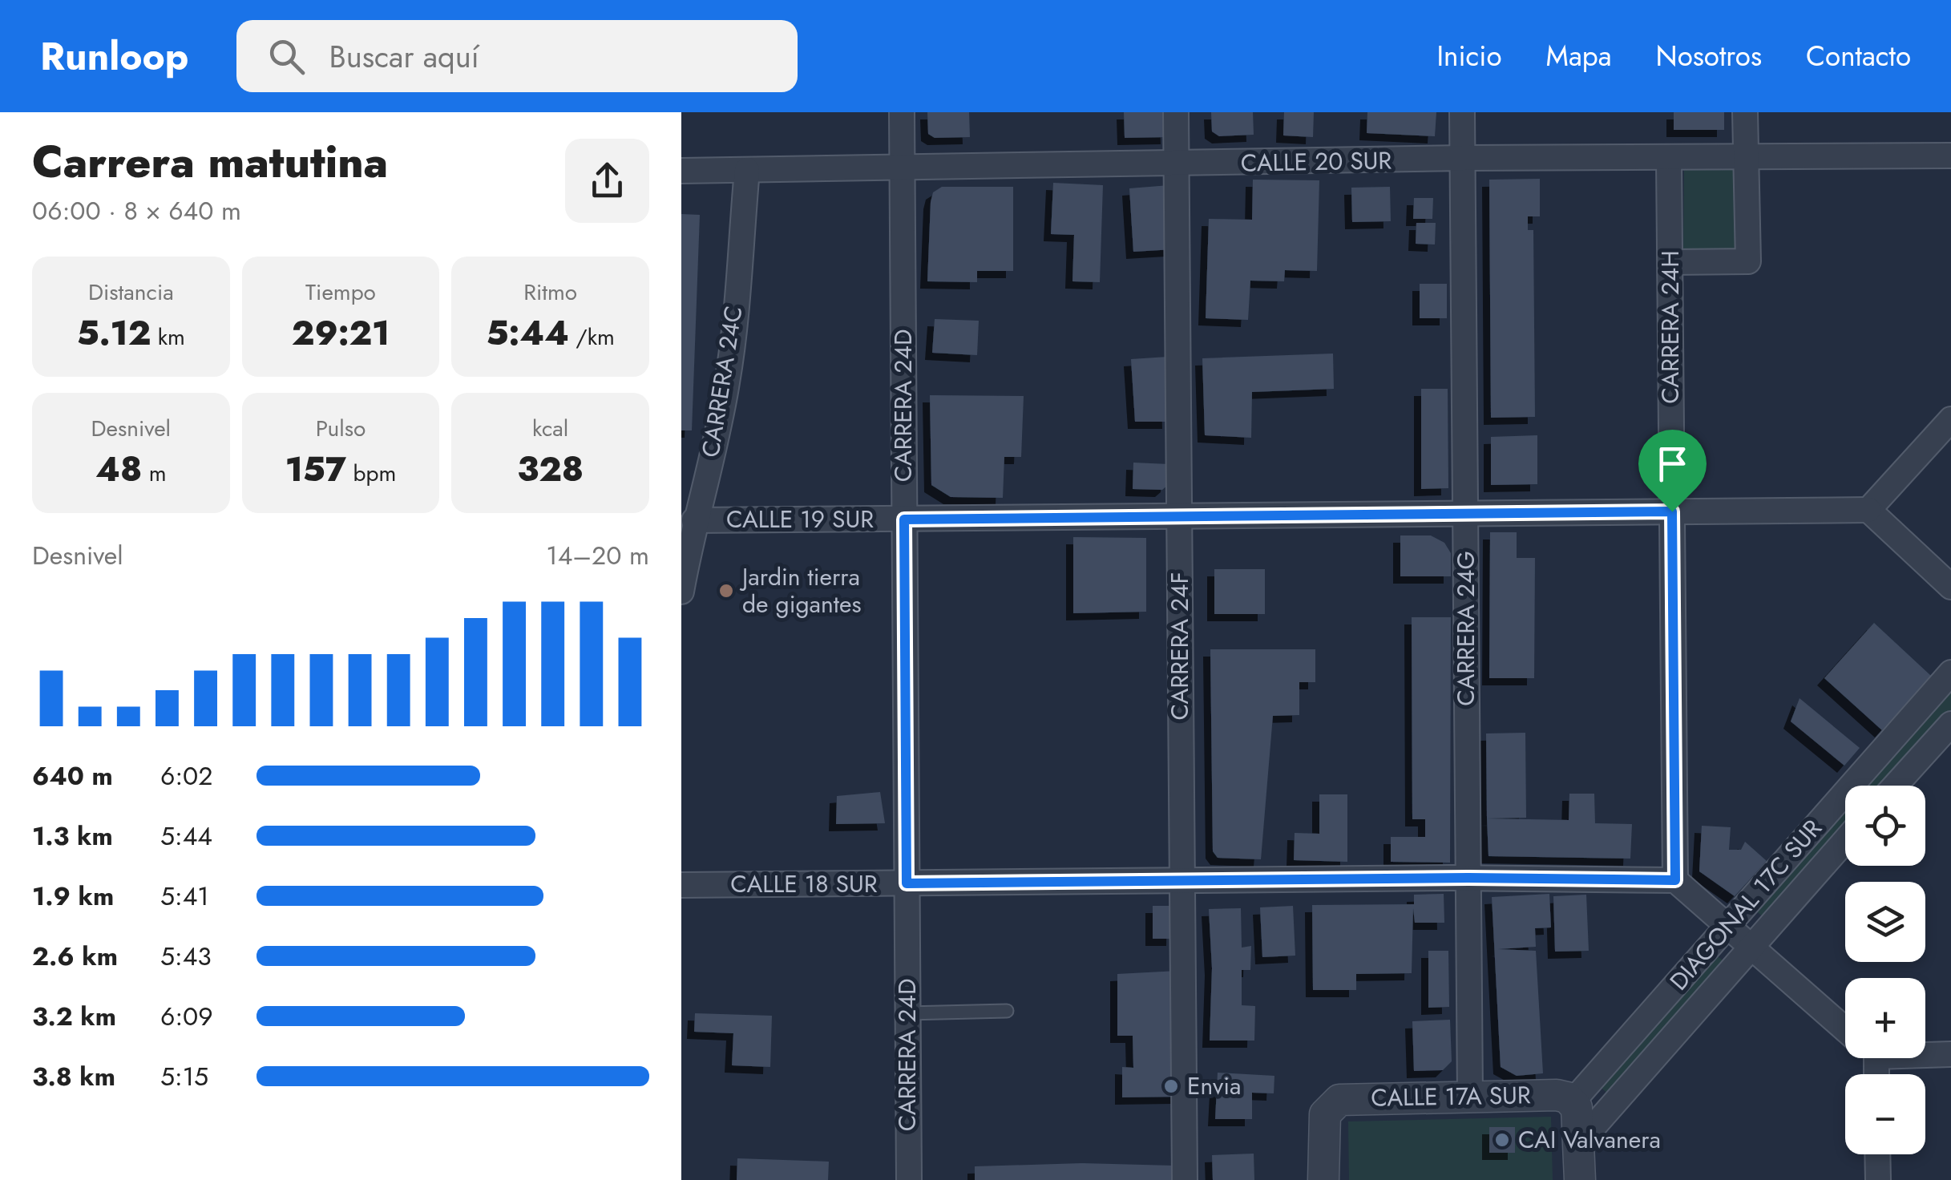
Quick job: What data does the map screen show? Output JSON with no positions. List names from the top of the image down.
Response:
{
  "streets": {
    "street": [
      "CALLE 20 SUR",
      "CARRERA 24H",
      "CARRERA 24C",
      "CARRERA 24D",
      "CALLE 19 SUR",
      "CARRERA 24G",
      "CARRERA 24F",
      "CALLE 18 SUR",
      "DIAGONAL 17C SUR",
      "CALLE 17A SUR"
    ]
  },
  "crossings": [
    ["CALLE 20 SUR", "CARRERA 24H"],
    ["CALLE 20 SUR", "CARRERA 24C"],
    ["CALLE 20 SUR", "CARRERA 24D"],
    ["CALLE 20 SUR", "CARRERA 24G"],
    ["CALLE 20 SUR", "CARRERA 24F"],
    ["CARRERA 24H", "CALLE 19 SUR"],
    ["CARRERA 24H", "CALLE 18 SUR"],
    ["CARRERA 24C", "CALLE 19 SUR"],
    ["CARRERA 24D", "CALLE 19 SUR"],
    ["CARRERA 24D", "CALLE 18 SUR"],
    ["CALLE 19 SUR", "CARRERA 24G"],
    ["CALLE 19 SUR", "CARRERA 24F"],
    ["CARRERA 24G", "CALLE 18 SUR"],
    ["CARRERA 24G", "CALLE 17A SUR"],
    ["CARRERA 24F", "CALLE 18 SUR"],
    ["DIAGONAL 17C SUR", "CALLE 17A SUR"]
  ],
  "places": ["Jardin tierra de gigantes", "Envia", "CAI Valvanera"],
  "page": {
    "header": "Runloop",
    "search": "Buscar aquí",
    "nav": [
      "Inicio",
      "Mapa",
      "Nosotros",
      "Contacto"
    ],
    "heading": ["Carrera matutina", "06:00 · 8 × 640 m"],
    "stats": [
      ["Distancia", "5.12 km"],
      ["Tiempo", "29:21"],
      ["Ritmo", "5:44 /km"],
      ["Desnivel", "48 m"],
      ["Pulso", "157 bpm"],
      ["kcal", "328"]
    ],
    "chart": ["Desnivel", "14–20 m"],
    "list": [
      {
        "name": "640 m",
        "note": "6:02"
      },
      {
        "name": "1.3 km",
        "note": "5:44"
      },
      {
        "name": "1.9 km",
        "note": "5:41"
      },
      {
        "name": "2.6 km",
        "note": "5:43"
      },
      {
        "name": "3.2 km",
        "note": "6:09"
      },
      {
        "name": "3.8 km",
        "note": "5:15"
      }
    ],
    "map_buttons": ["+", "−"]
  }
}
